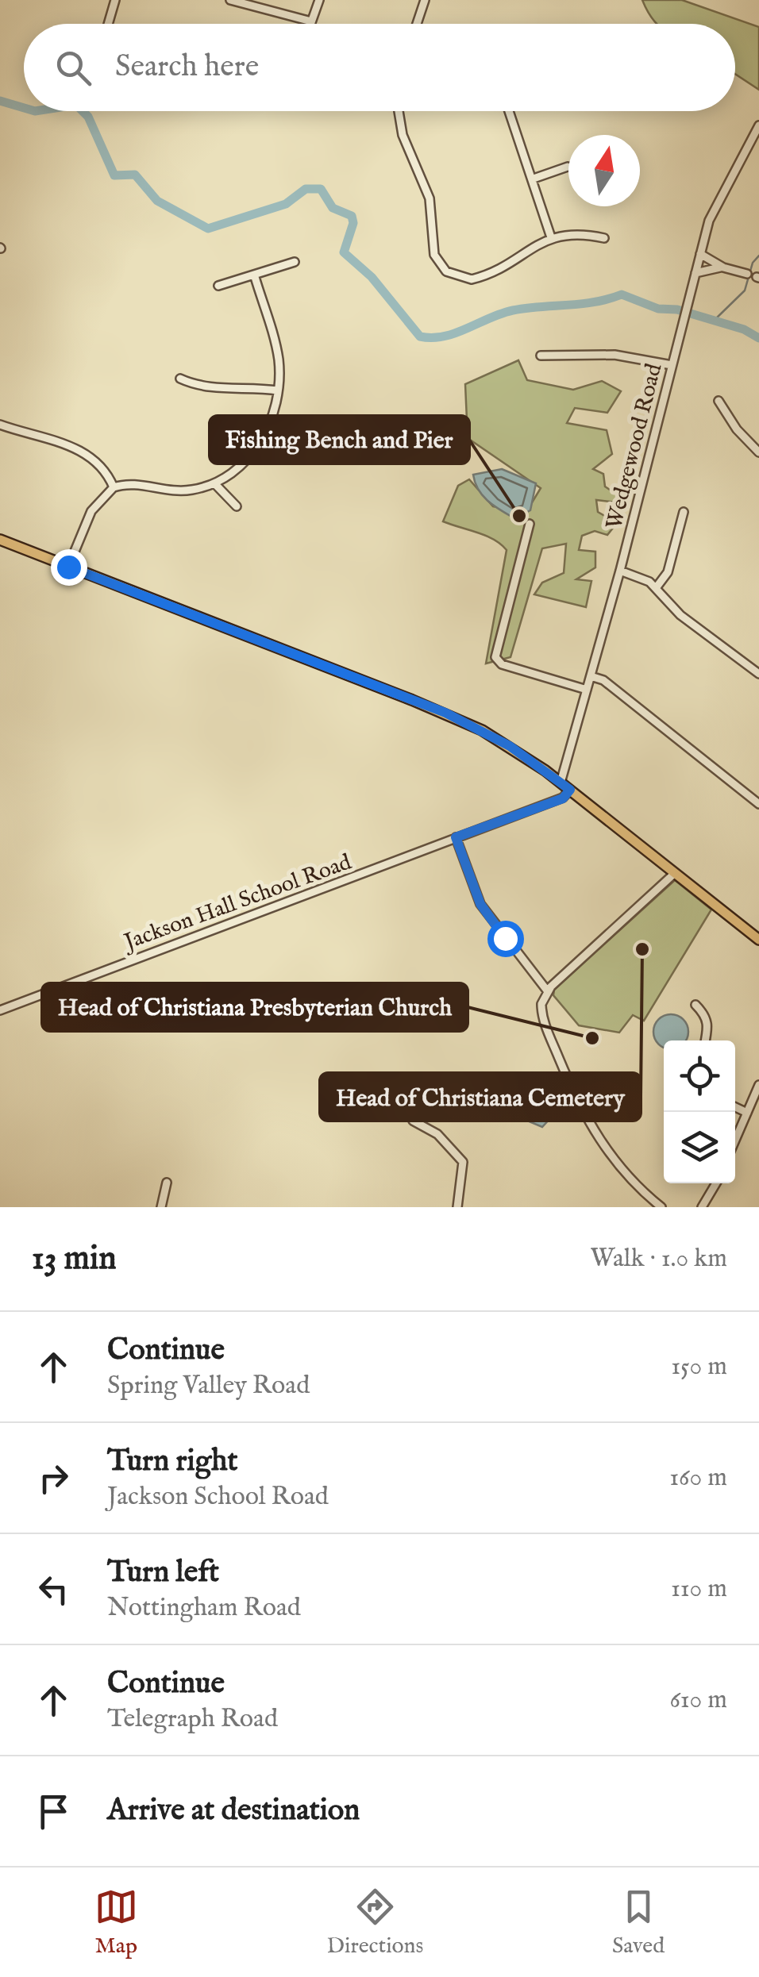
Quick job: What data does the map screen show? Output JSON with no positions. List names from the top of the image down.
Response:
{
  "streets": {
    "street": ["Wedgewood Road", "Jackson Hall School Road"]
  },
  "places": ["Fishing Bench and Pier", "Head of Christiana Cemetery", "Head of Christiana Presbyterian Church"],
  "north": "top",
  "page": {
    "search": "Search here",
    "heading": ["13 min", "Walk · 1.0 km"],
    "list": [
      ["Continue", "Spring Valley Road", "150 m"],
      ["Turn right", "Jackson School Road", "160 m"],
      ["Turn left", "Nottingham Road", "110 m"],
      ["Continue", "Telegraph Road", "610 m"],
      "Arrive at destination"
    ],
    "nav": ["Map", "Directions", "Saved"]
  }
}
